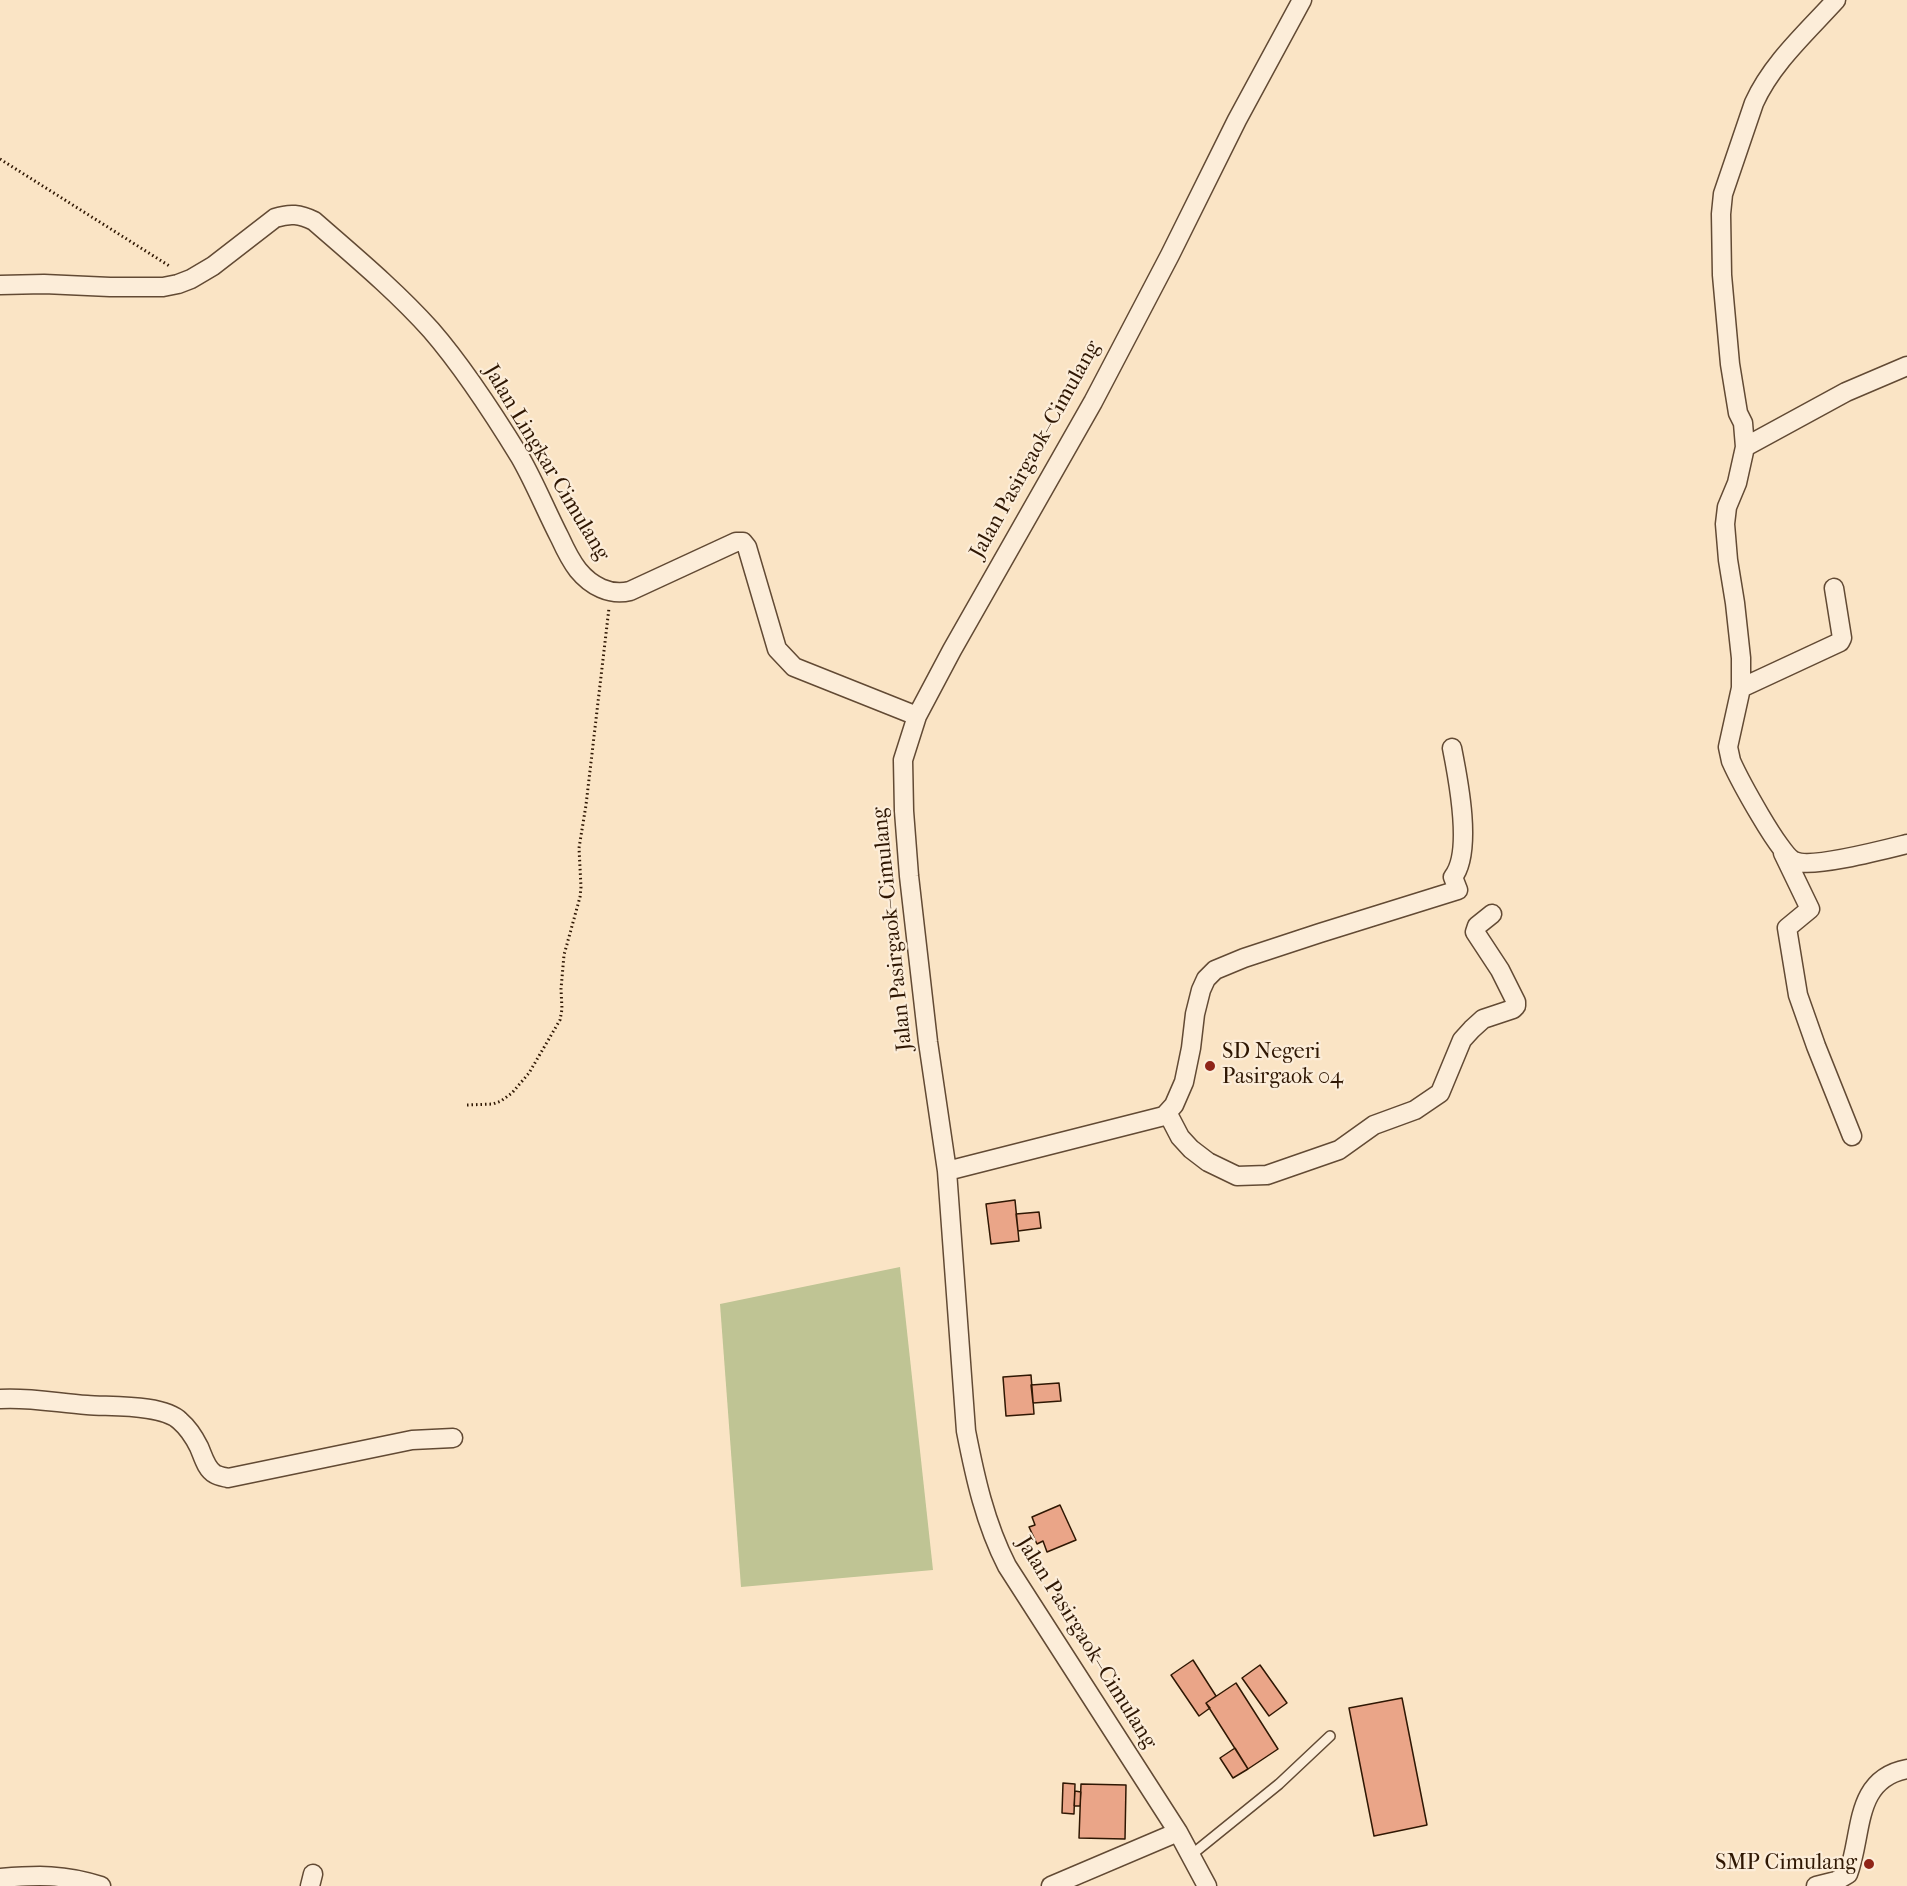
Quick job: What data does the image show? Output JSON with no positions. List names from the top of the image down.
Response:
{
  "streets": {
    "street": ["Jalan Pasirgaok–Cimulang", "Jalan Lingkar Cimulang"]
  },
  "crossings": [
    ["Jalan Pasirgaok–Cimulang", "Jalan Lingkar Cimulang"]
  ],
  "places": ["SD Negeri Pasirgaok 04", "SMP Cimulang"]
}
